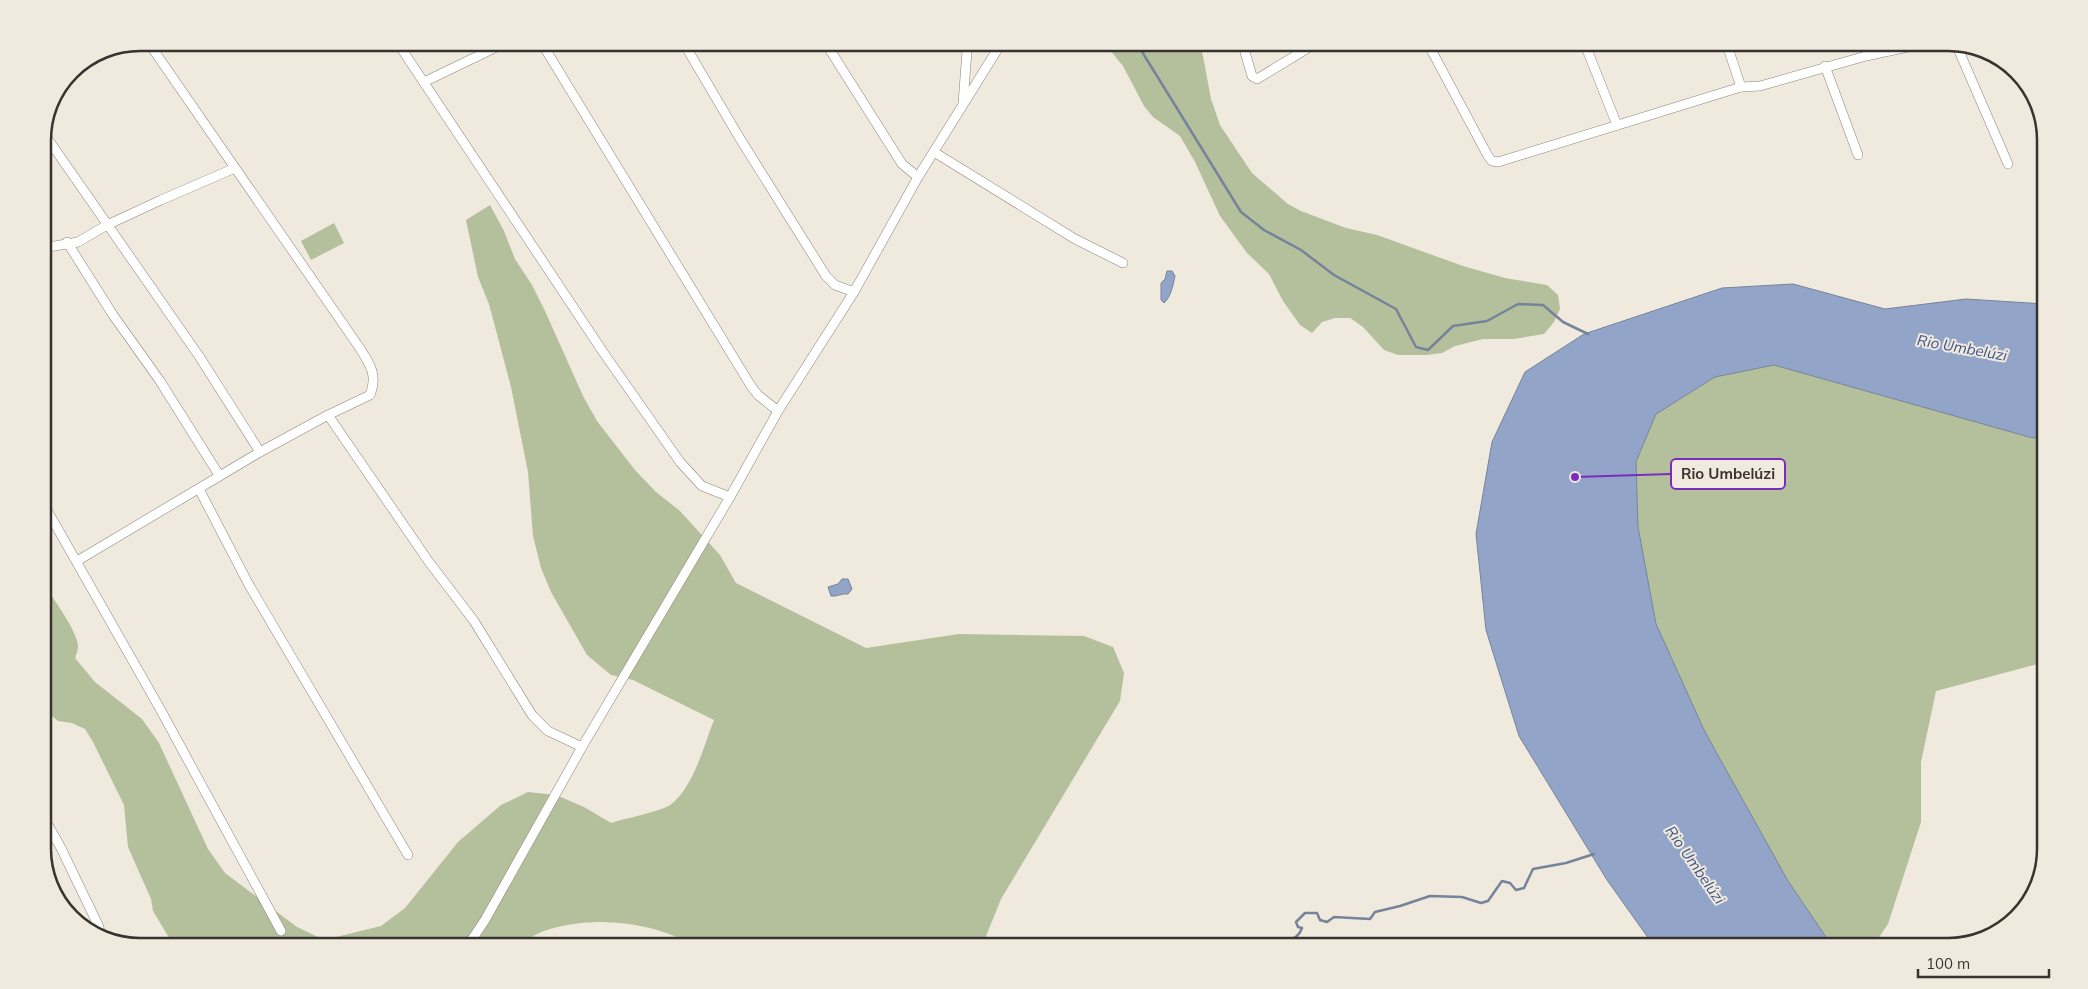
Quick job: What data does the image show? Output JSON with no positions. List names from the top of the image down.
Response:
{
  "water": ["Rio Umbelúzi"],
  "places": ["Rio Umbelúzi"],
  "scale_bar": "100 m"
}
